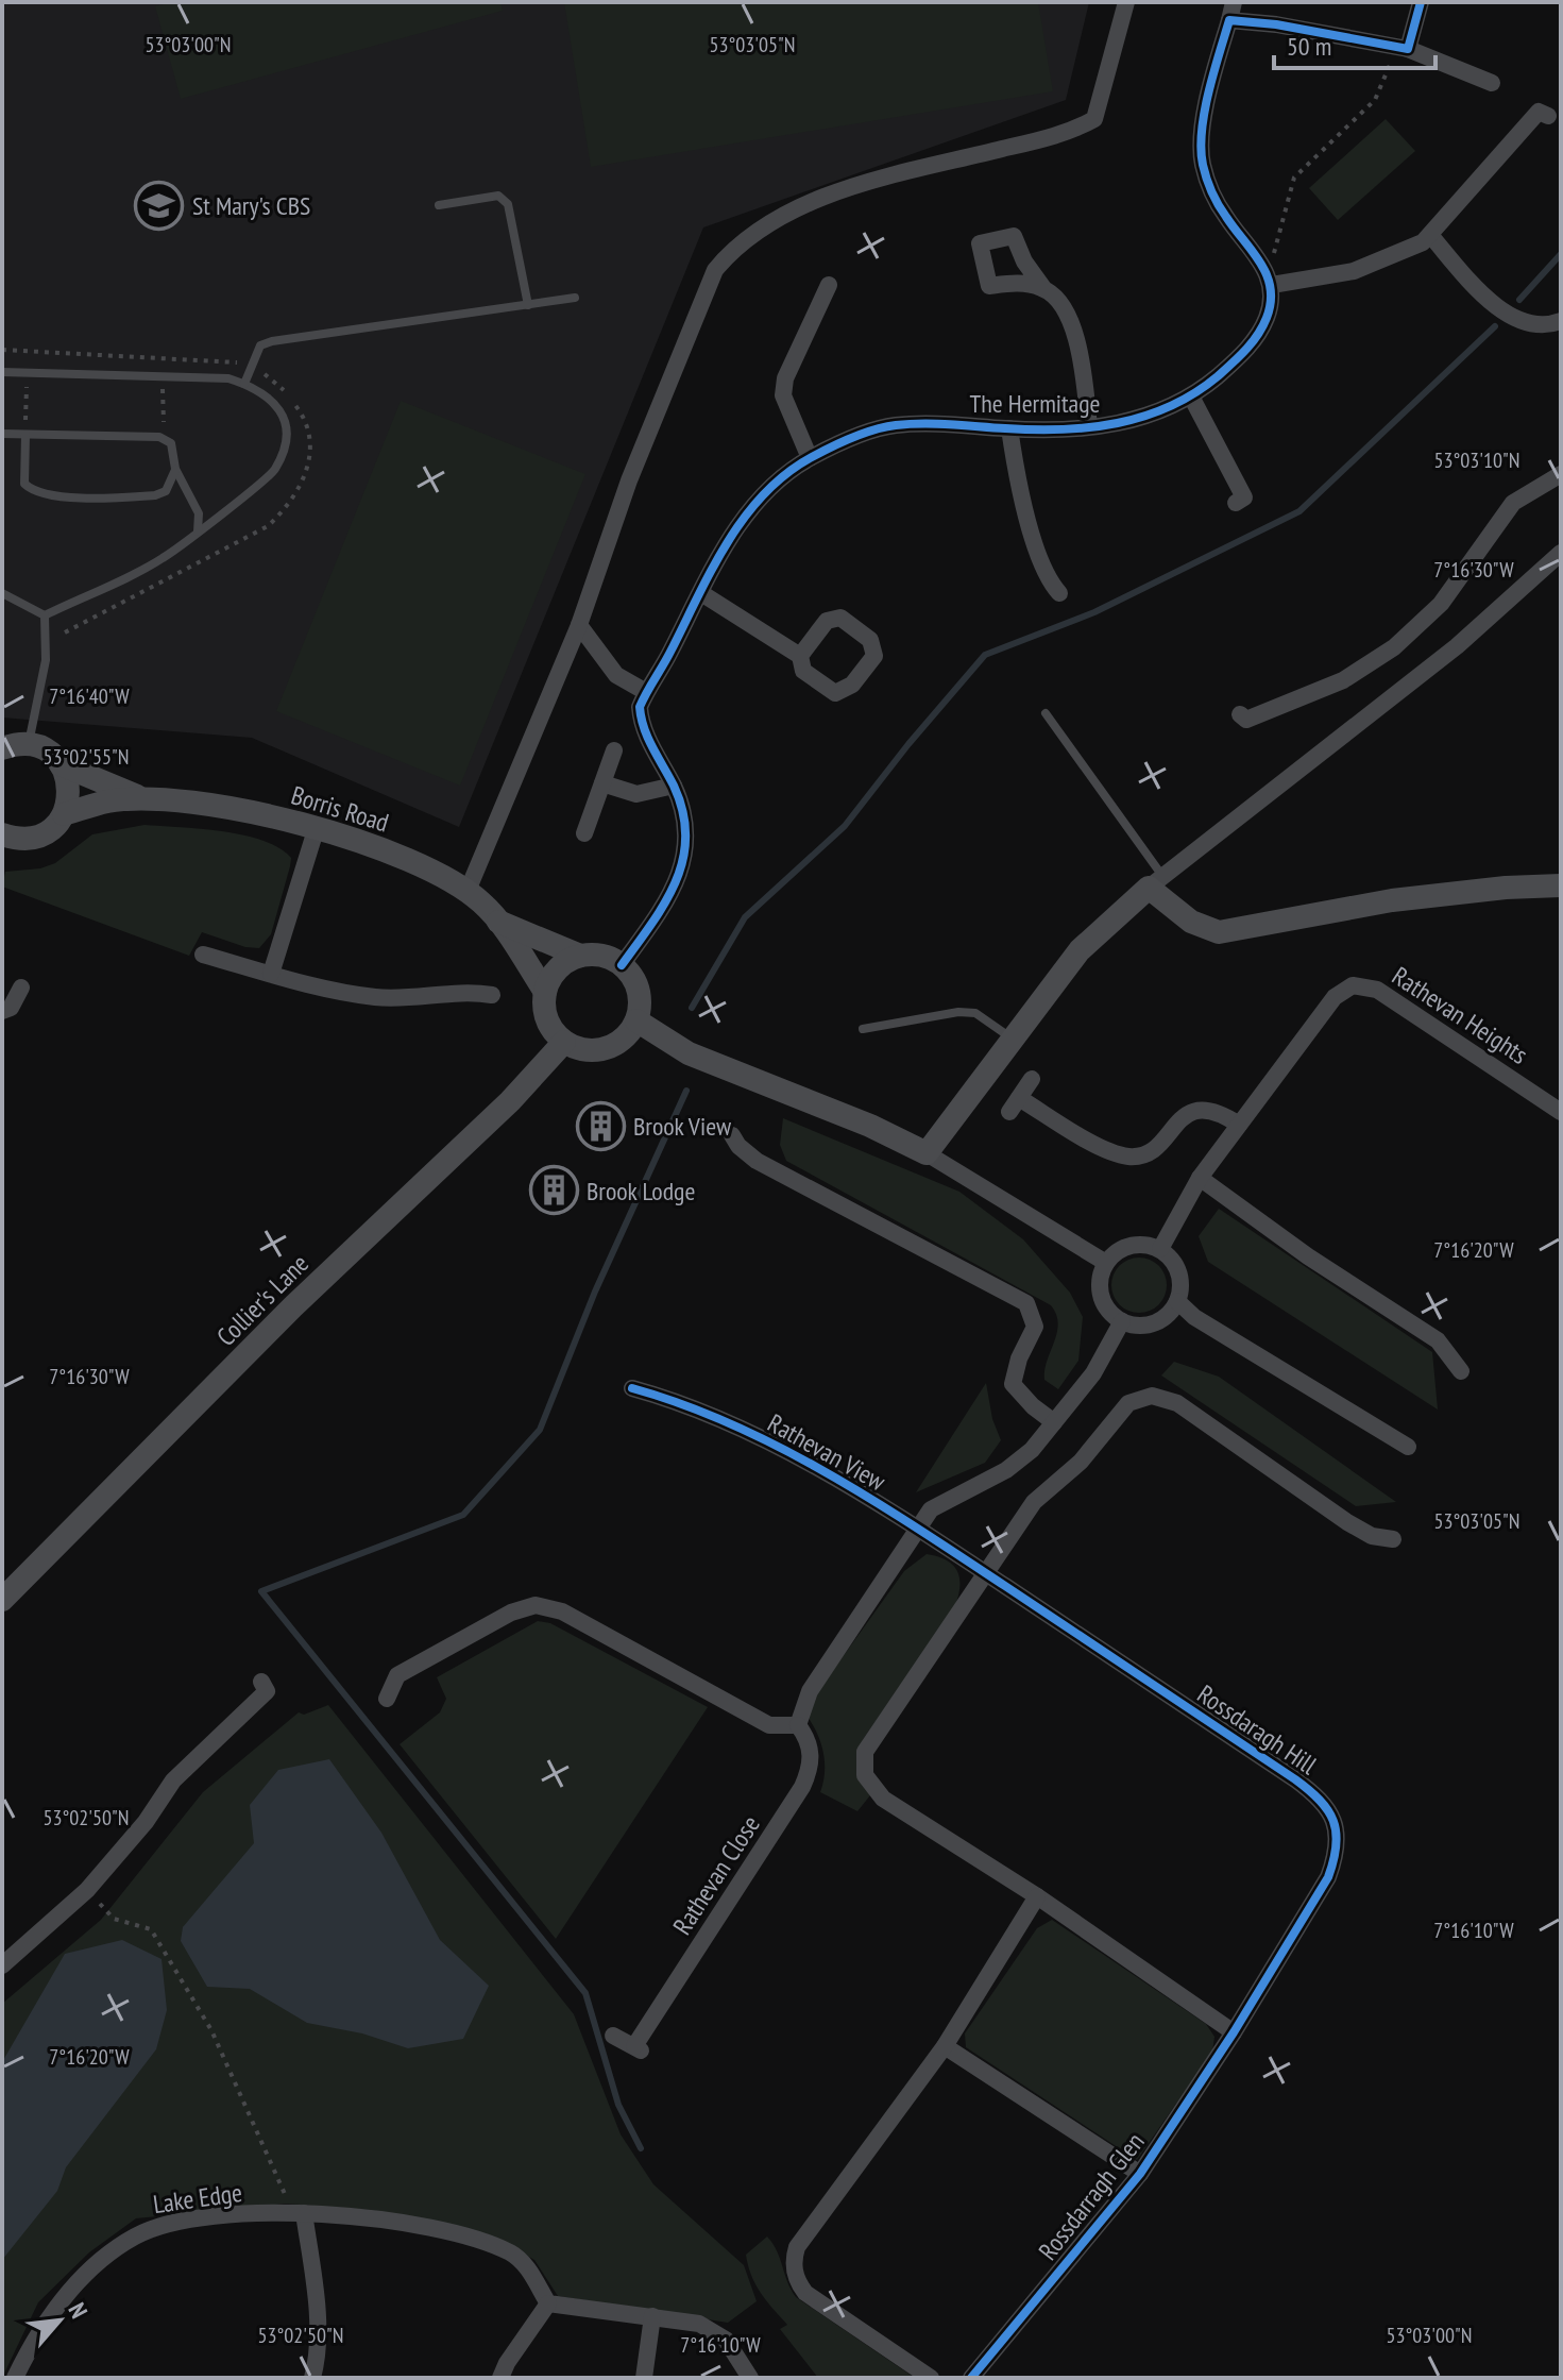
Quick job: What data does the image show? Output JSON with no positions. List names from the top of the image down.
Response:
{
  "streets": {
    "street": [
      "The Hermitage",
      "Borris Road",
      "Rathevan Heights",
      "Collier's Lane",
      "Rathevan View",
      "Rossdaragh Hill",
      "Rathevan Close",
      "Rossdarragh Glen",
      "Lake Edge"
    ]
  },
  "crossings": [
    ["The Hermitage", "Borris Road"],
    ["The Hermitage", "Collier's Lane"],
    ["Borris Road", "Collier's Lane"],
    ["Rathevan View", "Rossdaragh Hill"],
    ["Rossdaragh Hill", "Rossdarragh Glen"]
  ],
  "places": {
    "school or university": ["St Mary's CBS"],
    "building": ["Brook View", "Brook Lodge"]
  },
  "scale_bar": "50 m",
  "north": "top right",
  "coordinates": [
    "53°03'00\"N",
    "53°03'05\"N",
    "53°03'10\"N",
    "7°16'30\"W",
    "7°16'40\"W",
    "53°02'55\"N",
    "7°16'20\"W",
    "53°02'50\"N",
    "7°16'10\"W"
  ]
}
